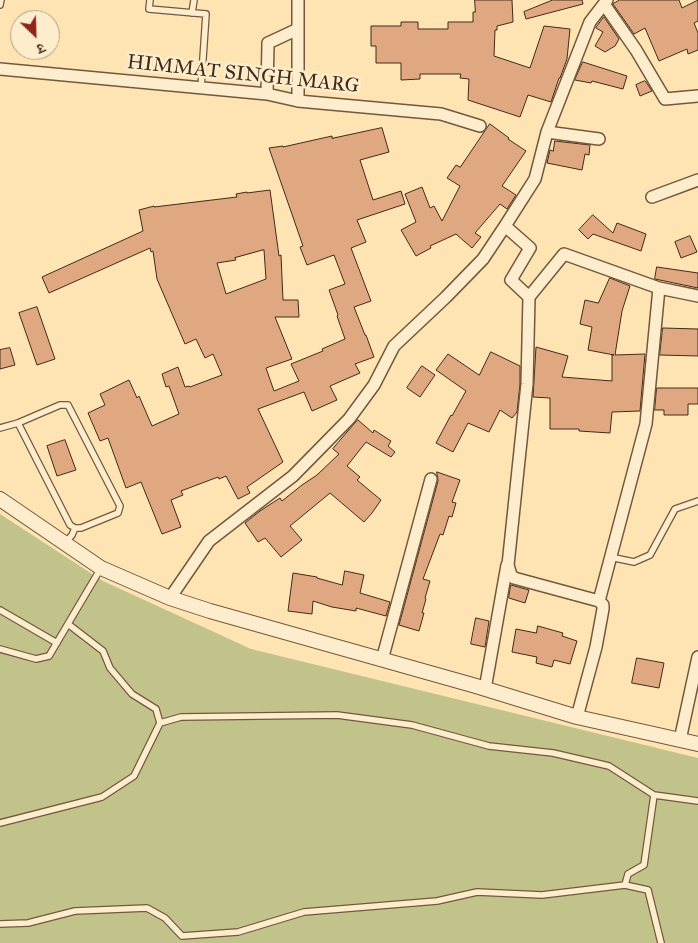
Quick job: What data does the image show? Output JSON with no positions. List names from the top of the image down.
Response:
{
  "streets": {
    "street": ["HIMMAT SINGH MARG"]
  },
  "north": "bottom right"
}
